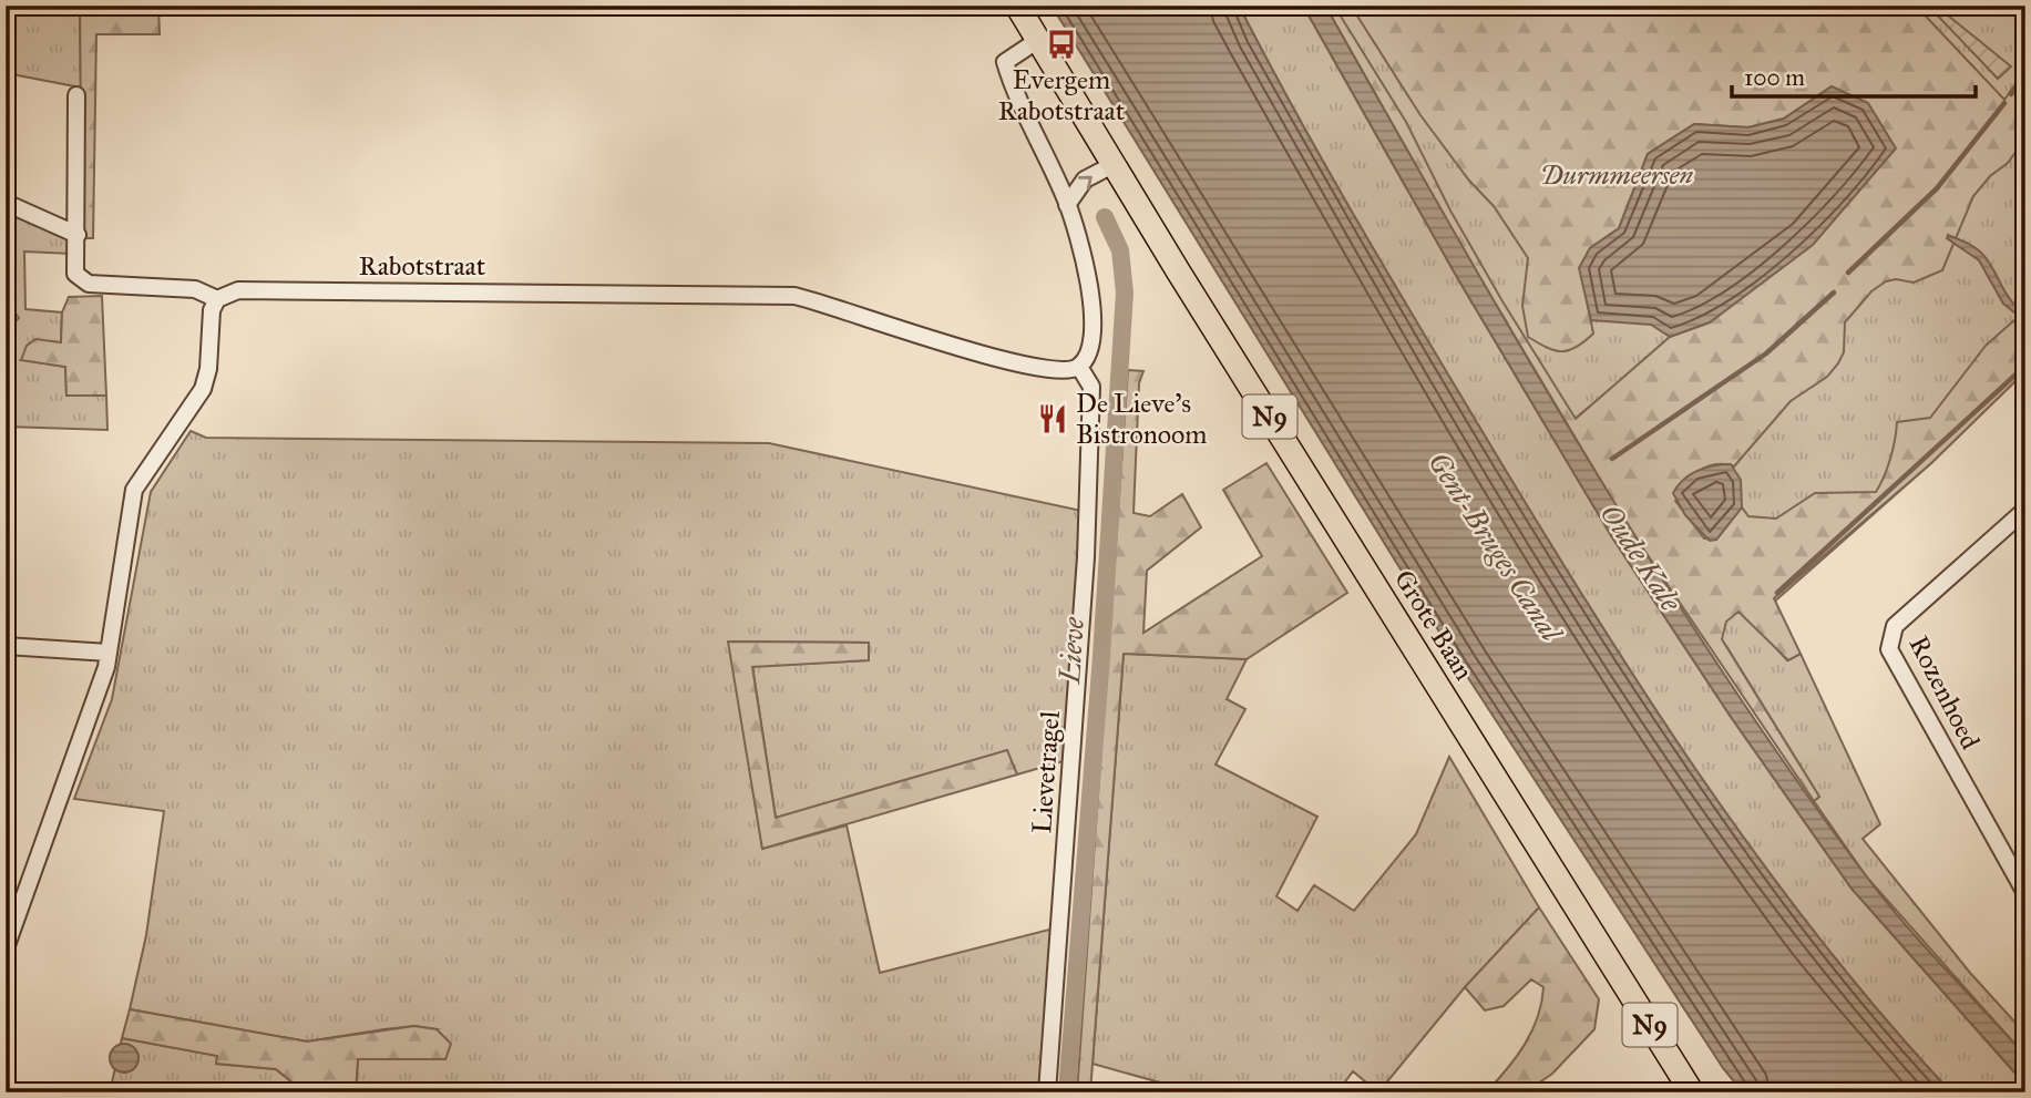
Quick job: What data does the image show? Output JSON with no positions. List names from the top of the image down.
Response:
{
  "streets": {
    "main road": ["N9", "Grote Baan"],
    "street": ["Rabotstraat", "Rozenhoed", "Lievetragel"]
  },
  "crossings": [
    ["Rabotstraat", "Lievetragel"],
    ["N9", "Grote Baan"]
  ],
  "water": ["Gent-Bruges Canal", "Oude Kale", "Lieve"],
  "parks": ["Durmmeersen"],
  "places": {
    "bus stop": ["Evergem Rabotstraat"],
    "restaurant": ["De Lieve's Bistronoom"]
  },
  "scale_bar": "100 m"
}
